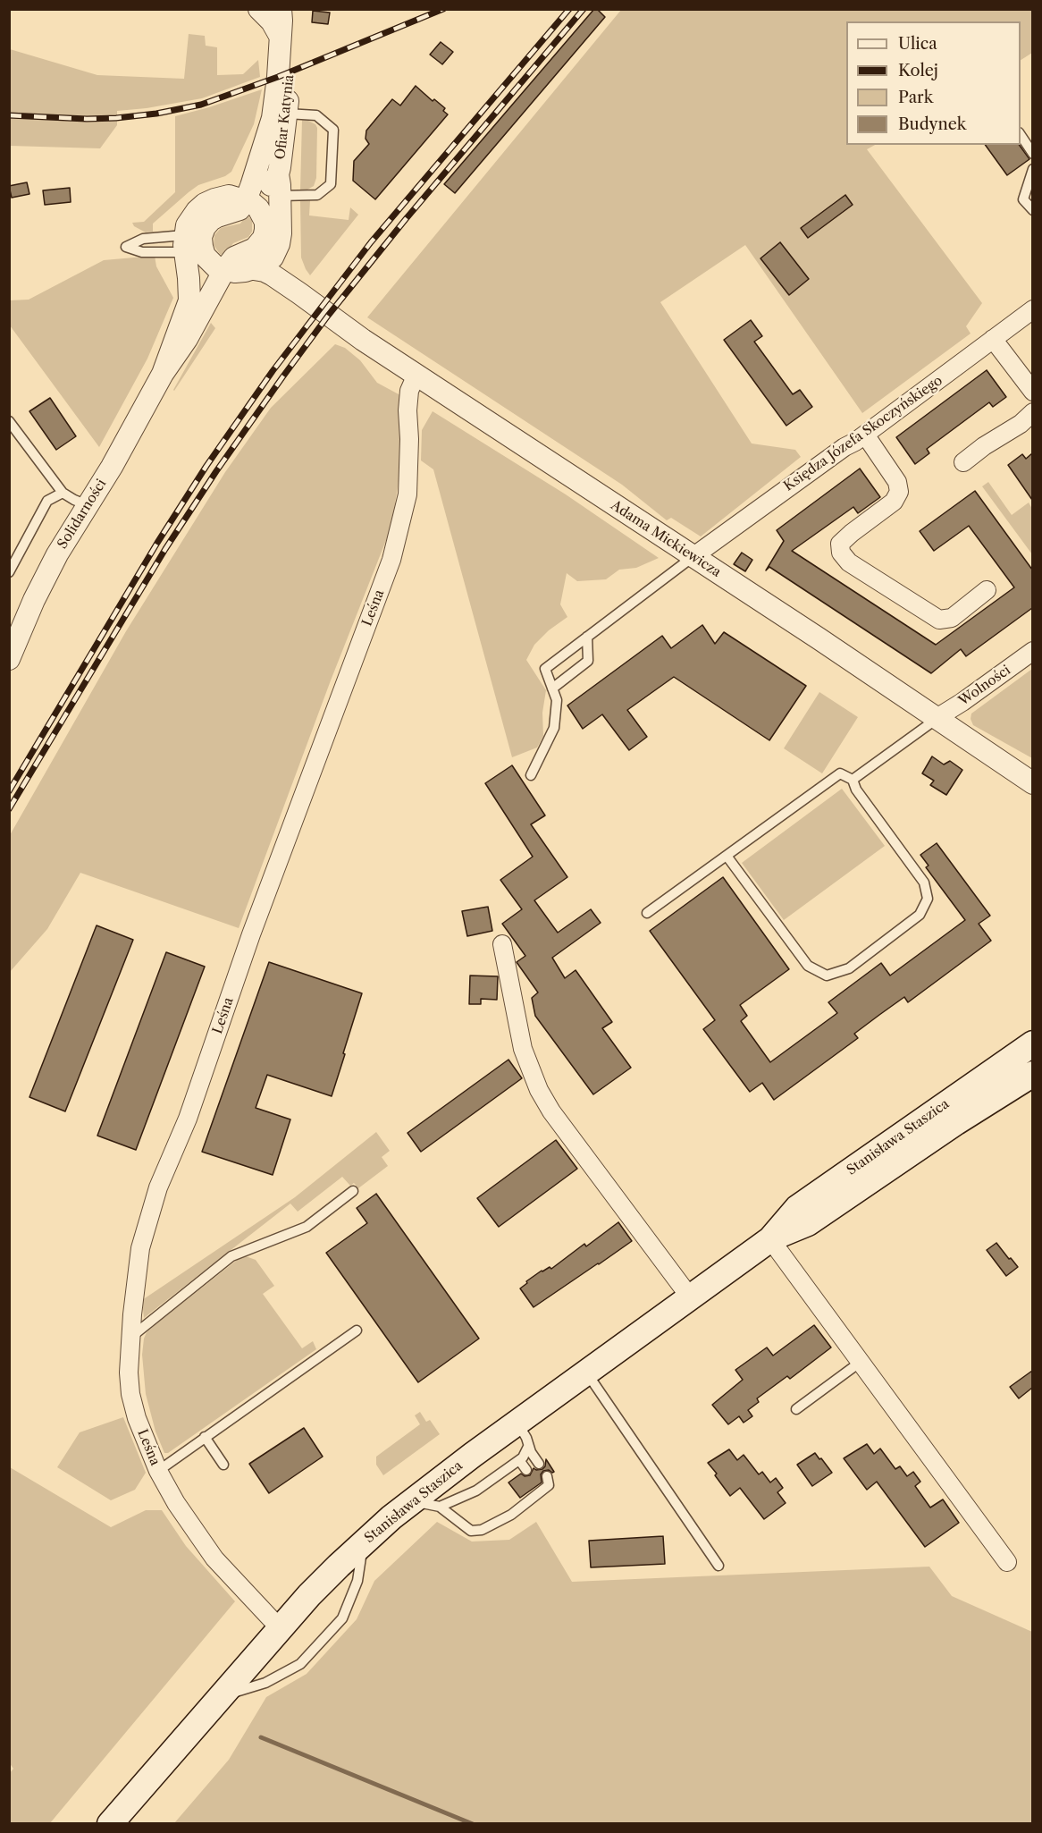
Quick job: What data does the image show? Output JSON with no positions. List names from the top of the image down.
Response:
{
  "streets": {
    "main road": ["Stanisława Staszica"],
    "street": [
      "Ofiar Katynia",
      "Księdza Józefa Skoczyńskiego",
      "Solidarności",
      "Adama Mickiewicza",
      "Leśna",
      "Wolności"
    ]
  },
  "crossings": [
    ["Ofiar Katynia", "Solidarności"],
    ["Ofiar Katynia", "Adama Mickiewicza"],
    ["Księdza Józefa Skoczyńskiego", "Adama Mickiewicza"],
    ["Adama Mickiewicza", "Leśna"],
    ["Adama Mickiewicza", "Wolności"],
    ["Leśna", "Stanisława Staszica"]
  ],
  "legend": [
    "Ulica",
    "Kolej",
    "Park",
    "Budynek"
  ]
}
